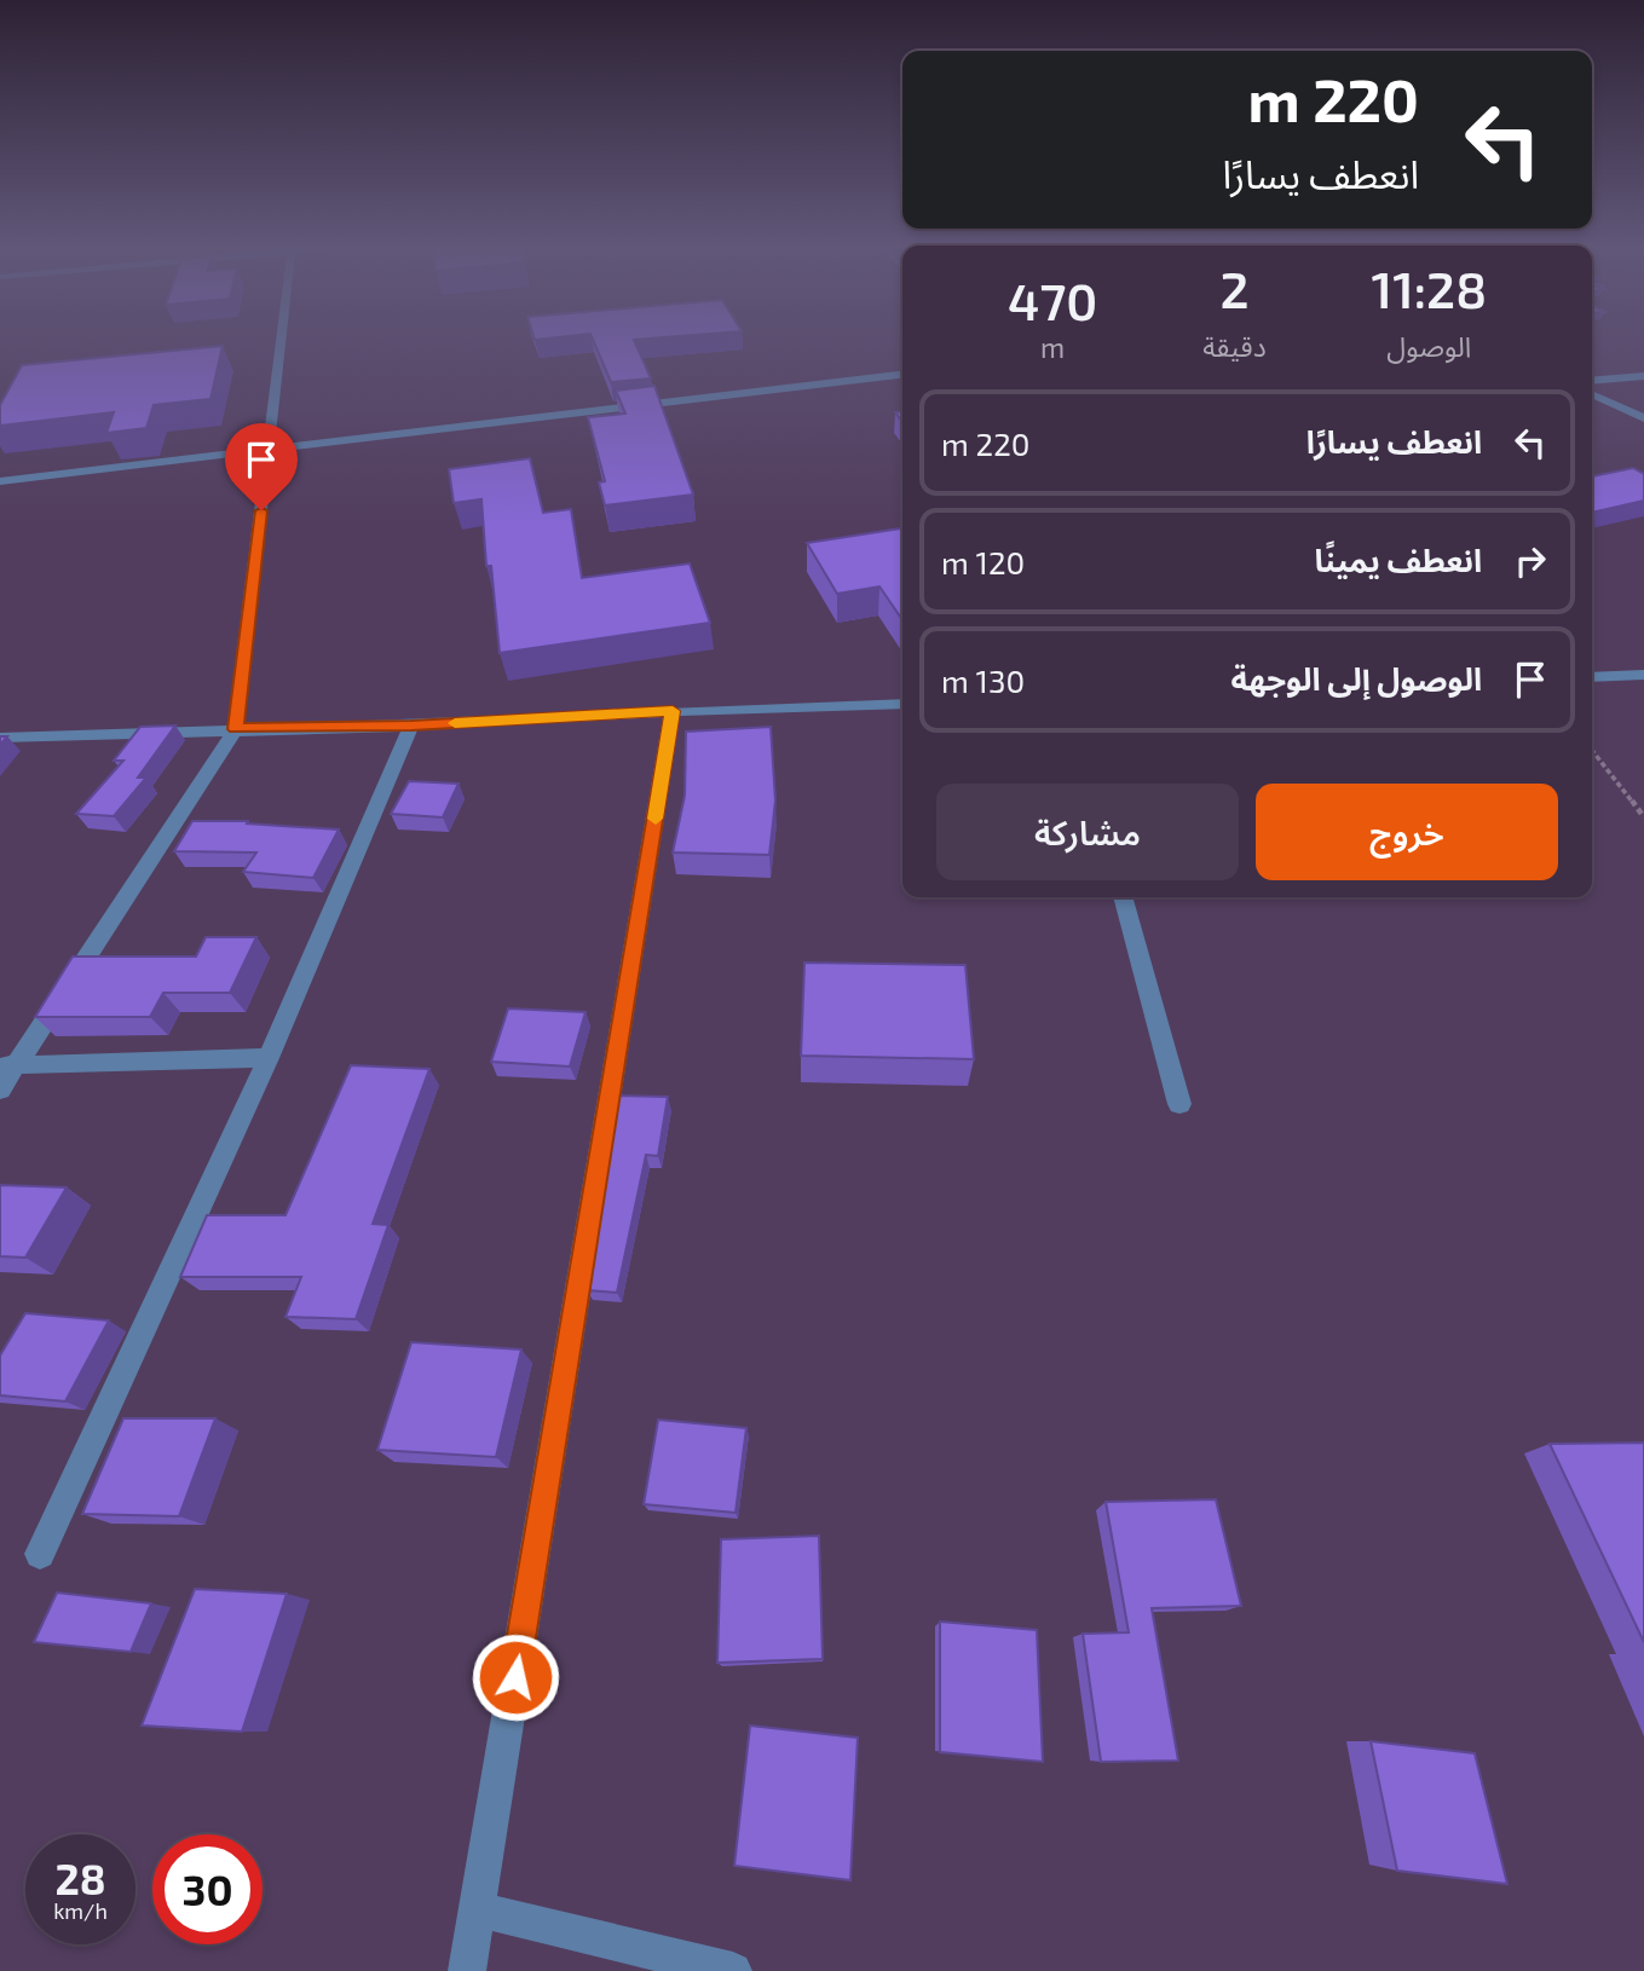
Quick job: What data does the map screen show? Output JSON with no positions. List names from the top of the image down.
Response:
{
  "page": {
    "turn": ["220 m", "انعطف يسارًا"],
    "eta": [
      "11:28",
      "الوصول",
      "2",
      "دقيقة",
      "470",
      "m"
    ],
    "list": [
      {
        "name": "انعطف يسارًا",
        "value": "220 m"
      },
      {
        "name": "انعطف يمينًا",
        "value": "120 m"
      },
      {
        "name": "الوصول إلى الوجهة",
        "value": "130 m"
      }
    ],
    "buttons": ["خروج", "مشاركة"],
    "speed": "28 km/h",
    "limit": "30"
  }
}
